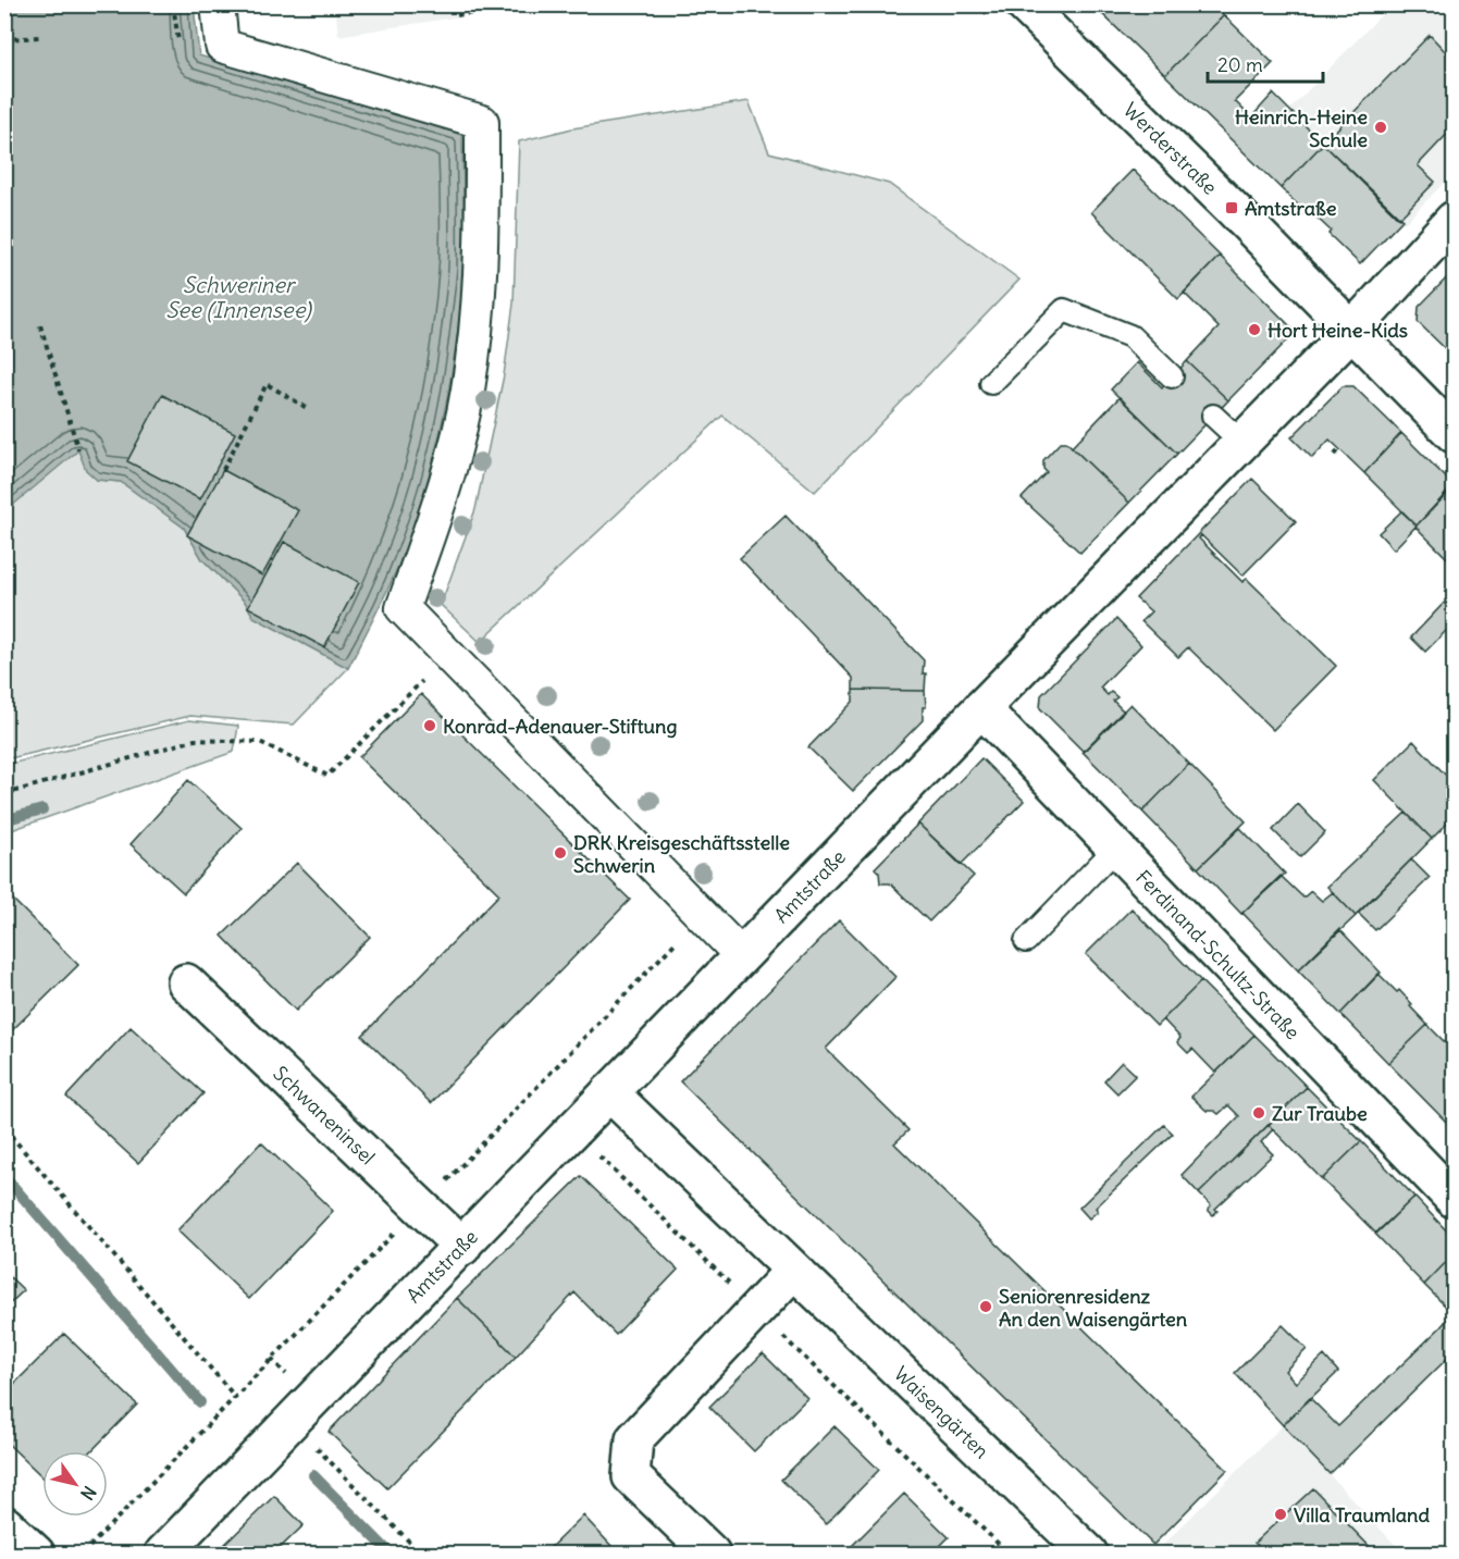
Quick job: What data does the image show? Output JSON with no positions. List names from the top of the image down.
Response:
{
  "streets": {
    "street": [
      "Werderstraße",
      "Amtstraße",
      "Ferdinand-Schultz-Straße",
      "Schwaneninsel",
      "Waisengärten"
    ]
  },
  "crossings": [
    ["Werderstraße", "Amtstraße"],
    ["Amtstraße", "Ferdinand-Schultz-Straße"],
    ["Amtstraße", "Schwaneninsel"],
    ["Amtstraße", "Waisengärten"]
  ],
  "water": ["Schweriner See (Innensee)"],
  "places": {
    "other": [
      "Heinrich-Heine Schule",
      "Hort Heine-Kids",
      "Konrad-Adenauer-Stiftung",
      "DRK Kreisgeschäftsstelle Schwerin",
      "Zur Traube",
      "Seniorenresidenz An den Waisengärten",
      "Villa Traumland"
    ],
    "transit": ["Amtstraße"]
  },
  "scale_bar": "20 m",
  "north": "bottom right"
}
